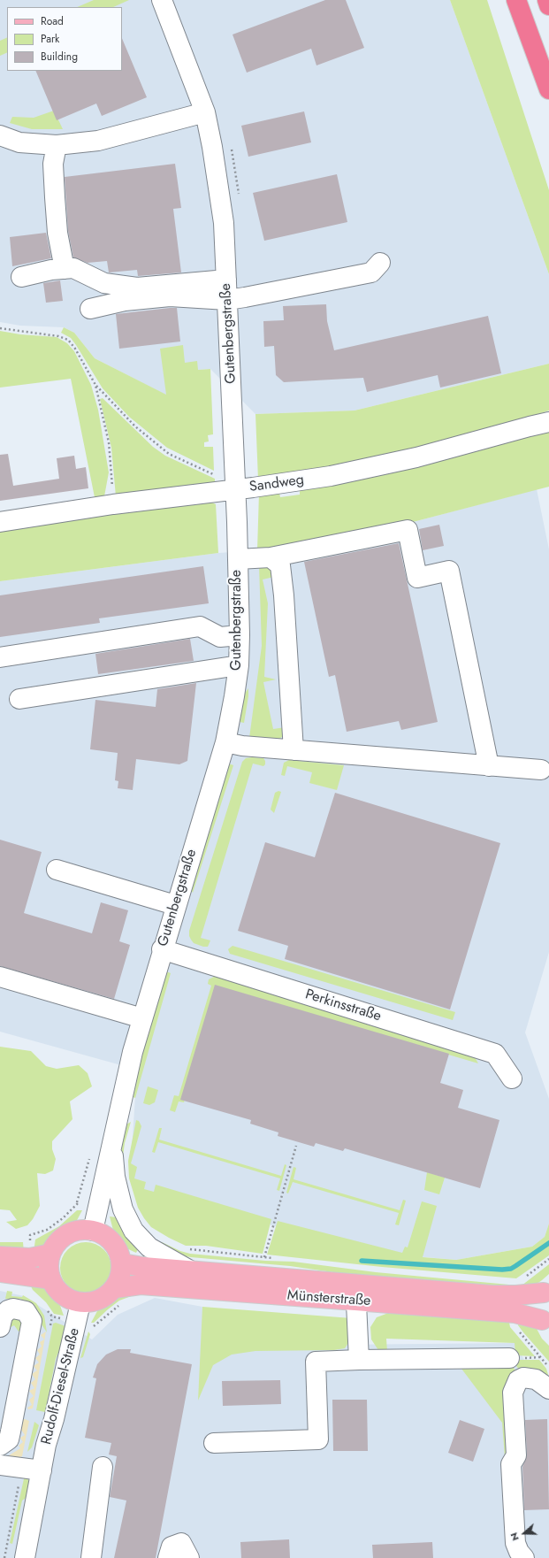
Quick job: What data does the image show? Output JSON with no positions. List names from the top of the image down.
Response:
{
  "streets": {
    "main road": ["Münsterstraße"],
    "street": [
      "Gutenbergstraße",
      "Sandweg",
      "Perkinsstraße",
      "Rudolf-Diesel-Straße"
    ]
  },
  "crossings": [
    ["Gutenbergstraße", "Sandweg"],
    ["Gutenbergstraße", "Perkinsstraße"],
    ["Gutenbergstraße", "Münsterstraße"],
    ["Gutenbergstraße", "Rudolf-Diesel-Straße"],
    ["Münsterstraße", "Rudolf-Diesel-Straße"]
  ],
  "legend": ["Road", "Park", "Building"],
  "north": "left"
}
